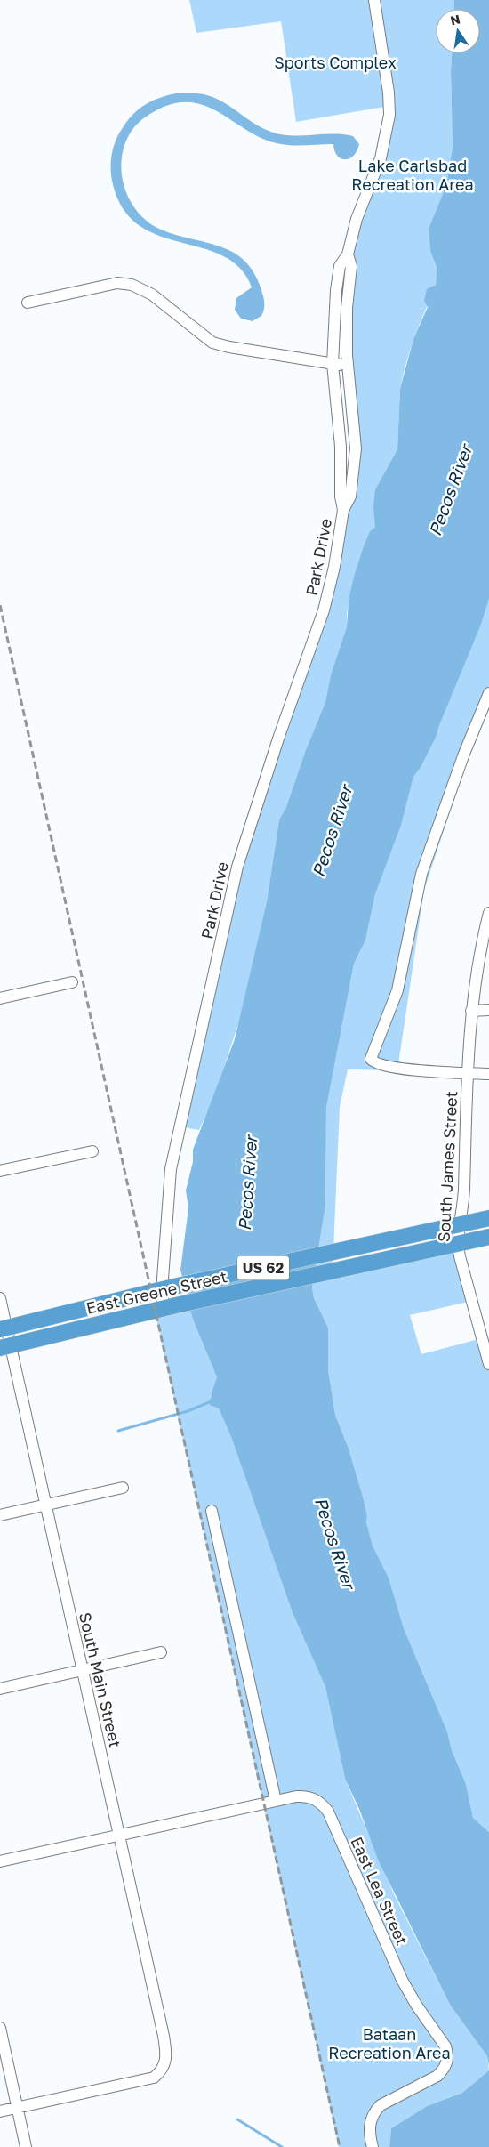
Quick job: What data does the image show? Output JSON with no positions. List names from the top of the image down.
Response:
{
  "streets": {
    "highway": ["US 62", "East Greene Street"],
    "street": [
      "Park Drive",
      "South James Street",
      "South Main Street",
      "East Lea Street"
    ]
  },
  "crossings": [
    ["Park Drive", "East Greene Street"],
    ["South James Street", "East Greene Street"],
    ["East Greene Street", "South Main Street"],
    ["South Main Street", "East Lea Street"]
  ],
  "water": ["Pecos River"],
  "parks": ["Sports Complex", "Lake Carlsbad Recreation Area", "Bataan Recreation Area"],
  "north": "top"
}
